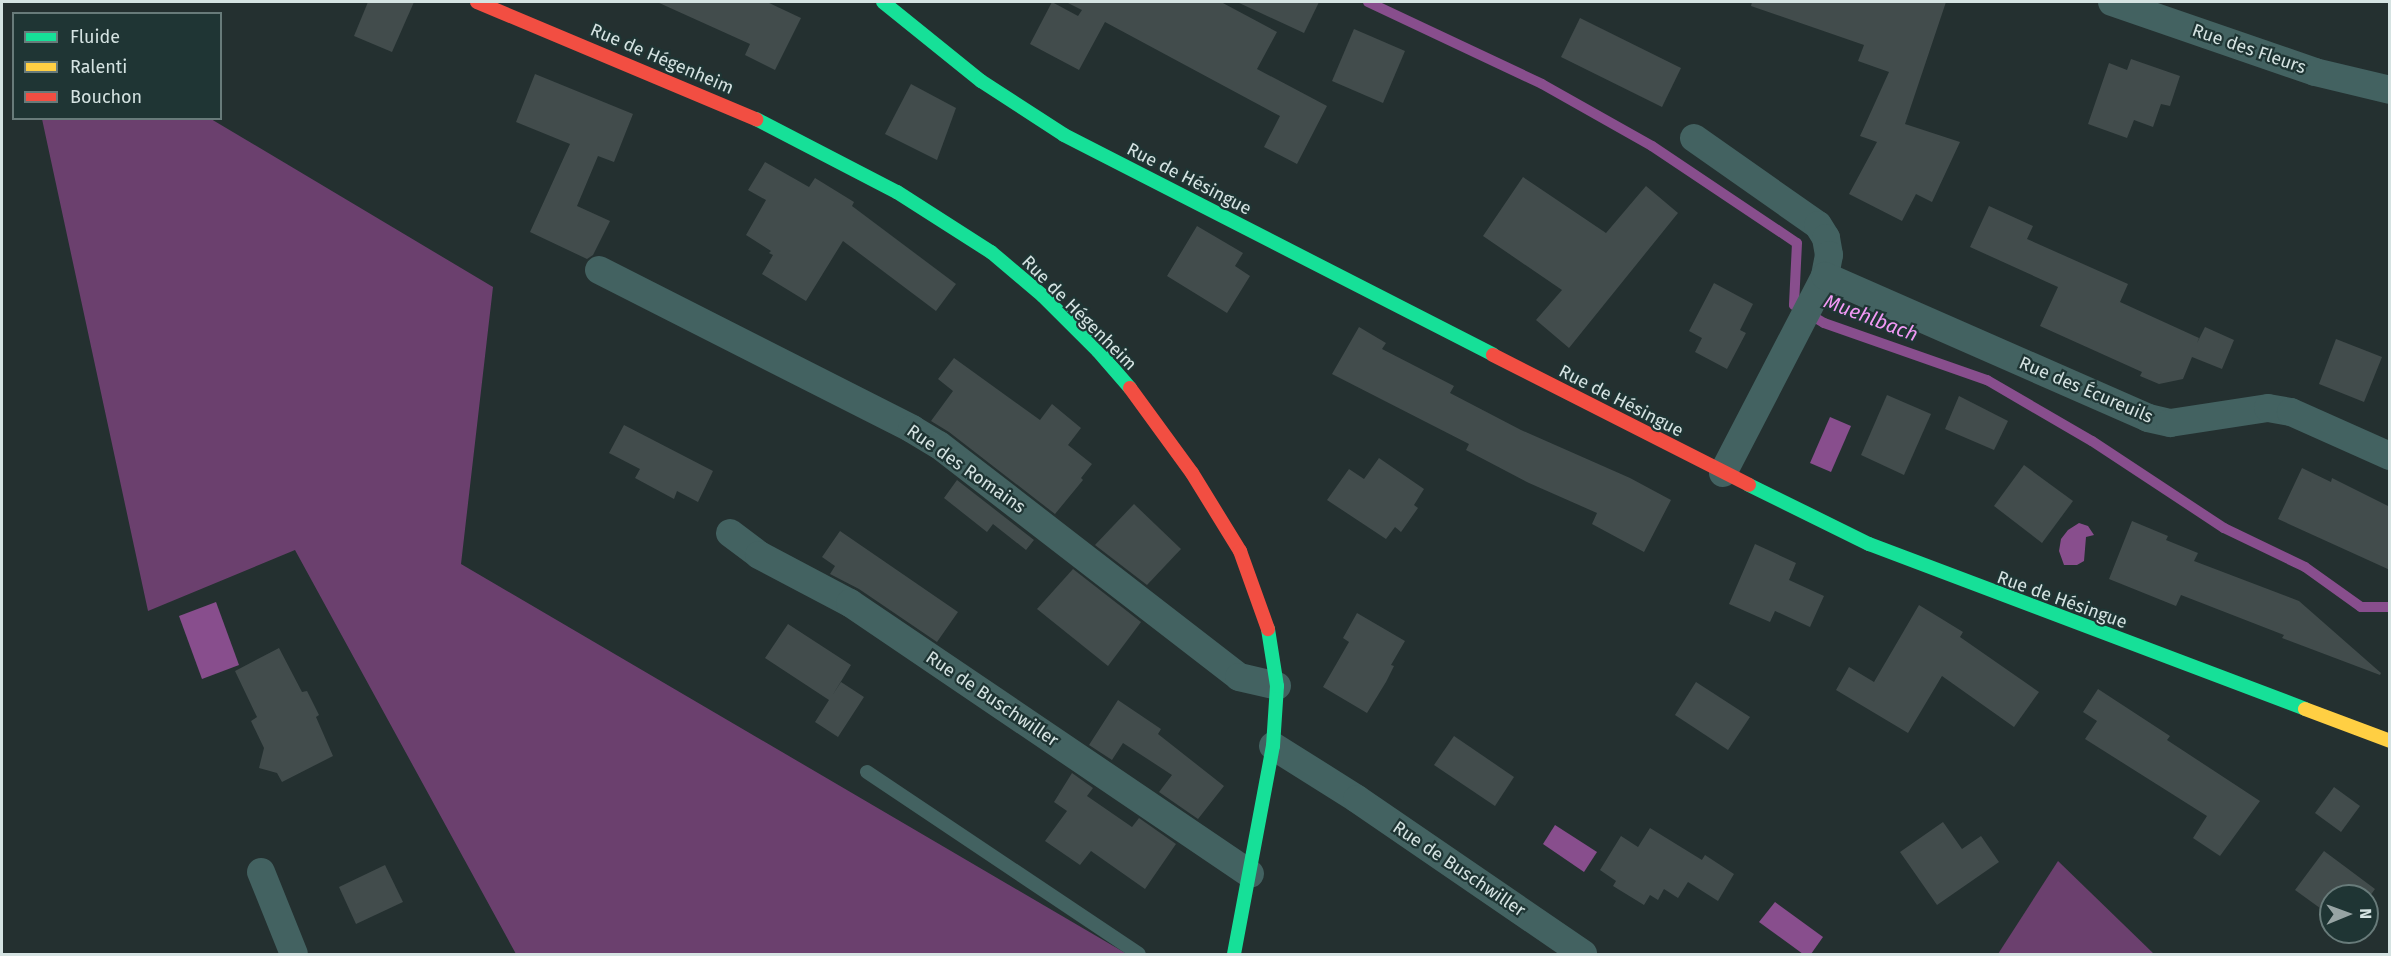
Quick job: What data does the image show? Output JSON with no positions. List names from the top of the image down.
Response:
{
  "streets": {
    "street": [
      "Rue des Fleurs",
      "Rue de Hégenheim",
      "Rue de Hésingue",
      "Rue des Écureuils",
      "Rue des Romains",
      "Rue de Buschwiller"
    ]
  },
  "crossings": [
    ["Rue de Hégenheim", "Rue des Romains"],
    ["Rue de Hégenheim", "Rue de Buschwiller"]
  ],
  "water": ["Muehlbach"],
  "legend": ["Fluide", "Ralenti", "Bouchon"],
  "north": "right"
}
